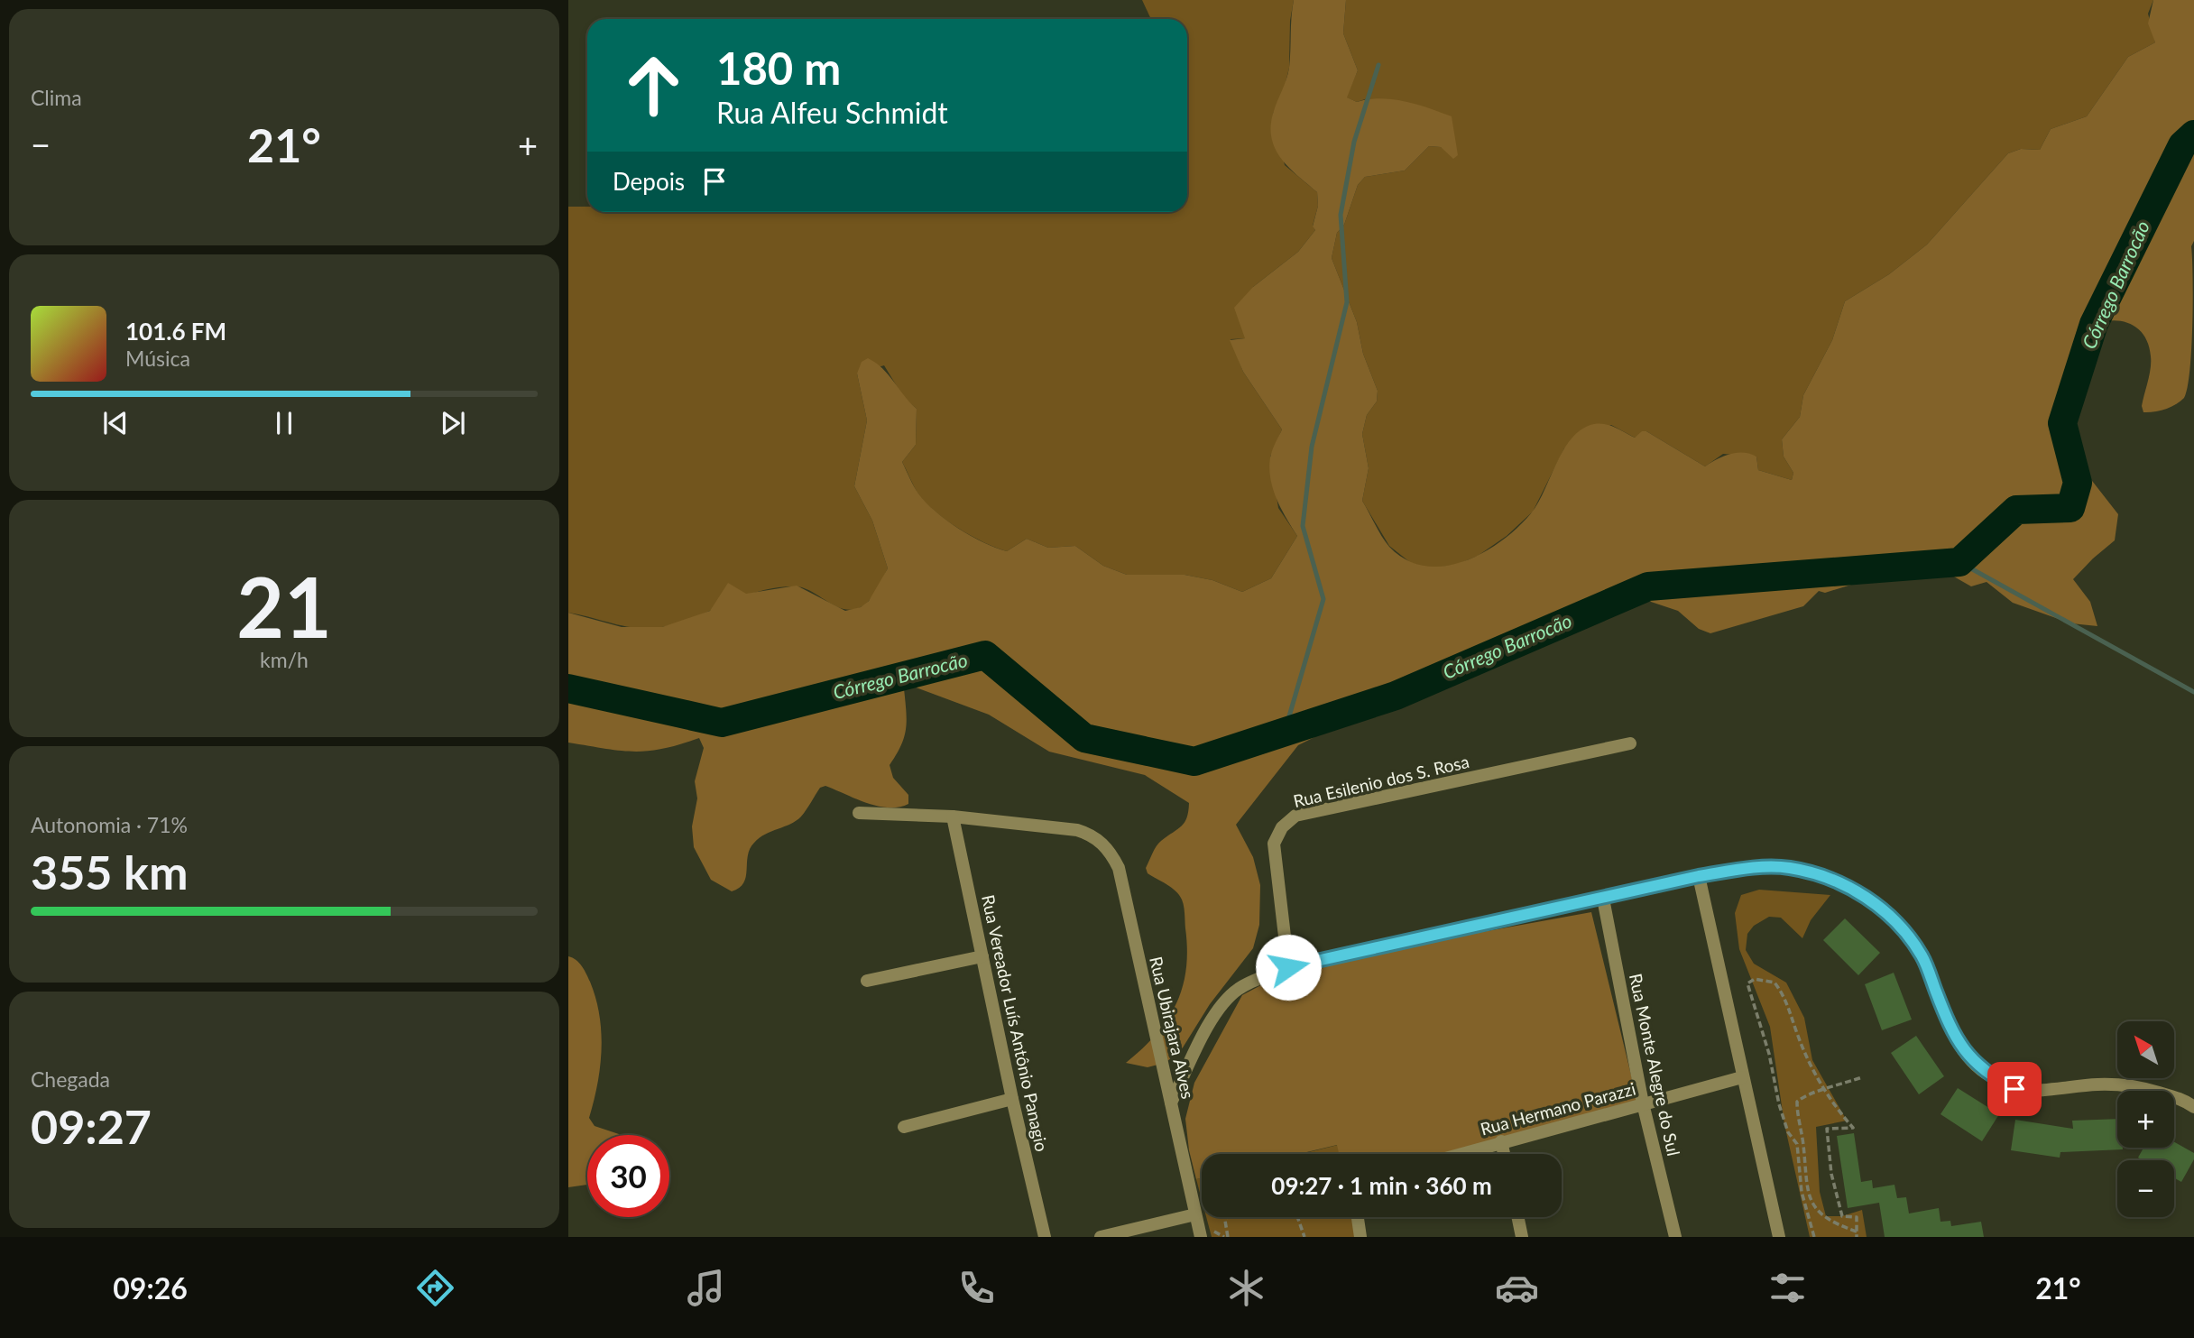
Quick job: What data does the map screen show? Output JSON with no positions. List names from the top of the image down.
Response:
{
  "streets": {
    "street": [
      "Rua Esilenio dos S. Rosa",
      "Rua Vereador Luís Antônio Panagio",
      "Rua Ubirajara Alves",
      "Rua Monte Alegre do Sul",
      "Rua Hermano Parazzi"
    ]
  },
  "crossings": [
    ["Rua Vereador Luís Antônio Panagio", "Rua Ubirajara Alves"],
    ["Rua Monte Alegre do Sul", "Rua Hermano Parazzi"]
  ],
  "water": ["Córrego Barrocão"],
  "north": "top left",
  "page": {
    "tile": [
      "Clima",
      ["21", "km/h"],
      ["Autonomia · 71%", "355 km"],
      ["Chegada", "09:27"]
    ],
    "turn": ["180 m", "Rua Alfeu Schmidt"],
    "heat": ["−", "21°", "+"],
    "then": "Depois",
    "song": ["101.6 FM", "Música"],
    "map_buttons": ["+", "−"],
    "limit": "30",
    "trip": "09:27 · 1 min · 360 m",
    "tabs": ["09:26", "21°"]
  }
}
